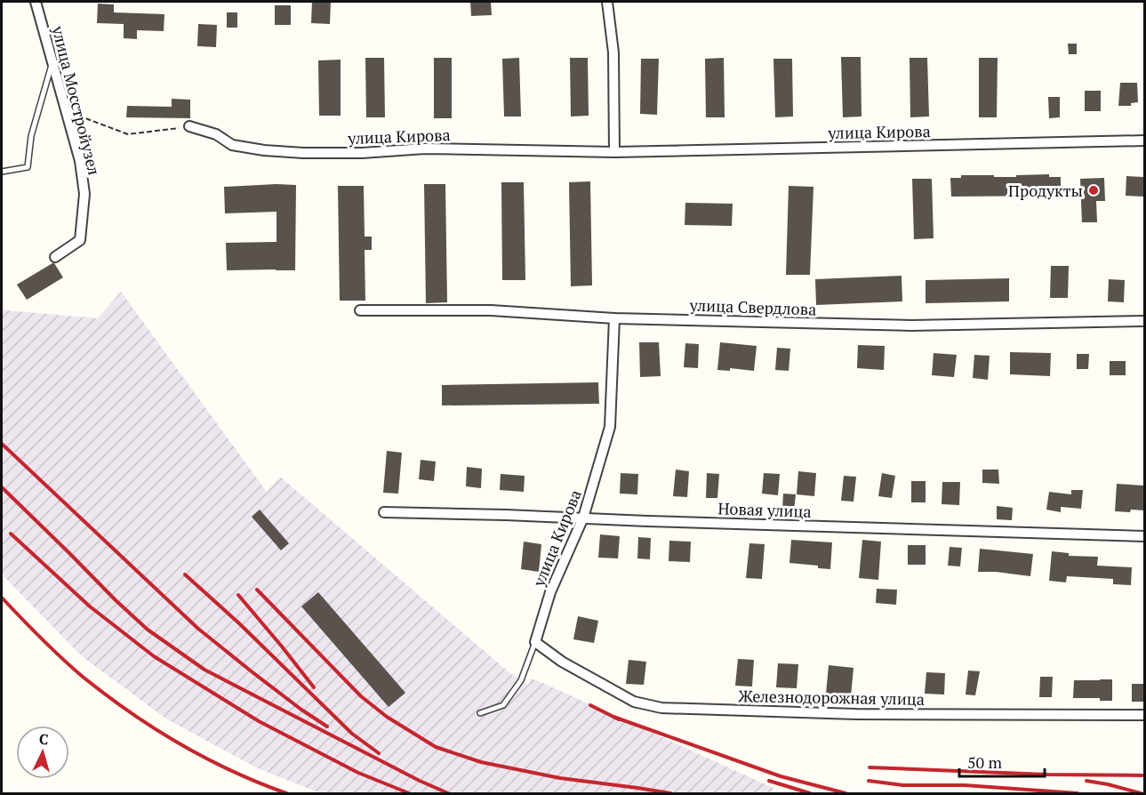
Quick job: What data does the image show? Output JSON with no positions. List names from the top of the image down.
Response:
{
  "streets": {
    "street": [
      "улица Мосстройузел",
      "улица Кирова",
      "улица Свердлова",
      "Новая улица",
      "Железнодорожная улица"
    ]
  },
  "crossings": [
    ["улица Кирова", "улица Свердлова"],
    ["улица Кирова", "Новая улица"],
    ["улица Кирова", "Железнодорожная улица"]
  ],
  "places": ["Продукты"],
  "scale_bar": "50 m",
  "north": "top"
}
